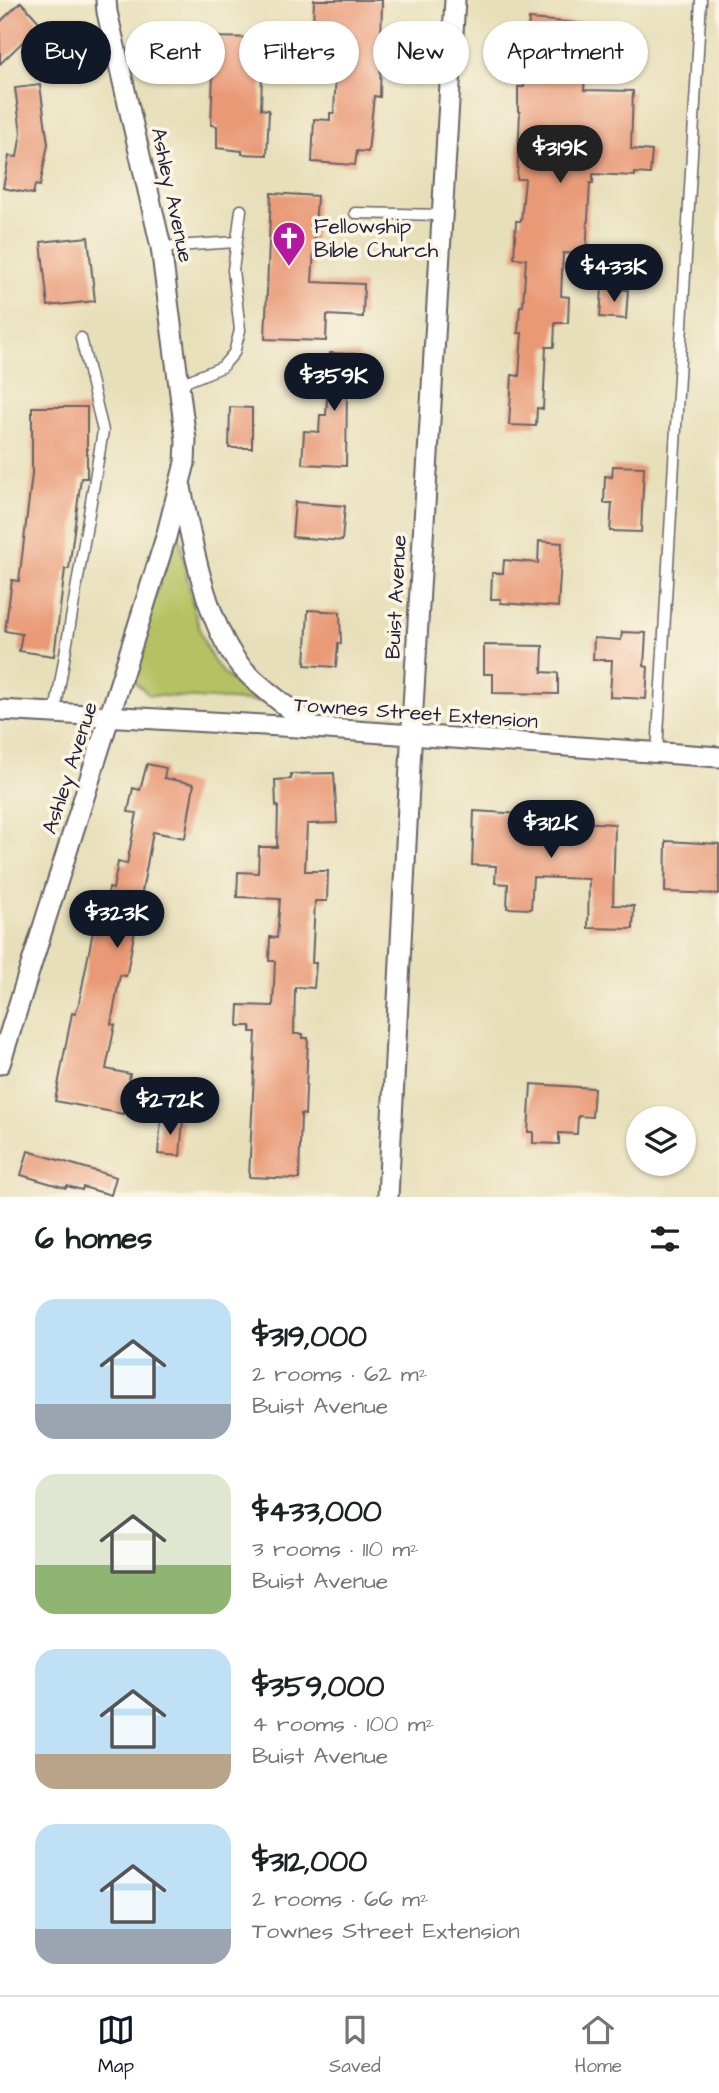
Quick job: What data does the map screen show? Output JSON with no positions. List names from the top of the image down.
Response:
{
  "streets": {
    "street": ["Ashley Avenue", "Buist Avenue", "Townes Street Extension"]
  },
  "crossings": [
    ["Ashley Avenue", "Townes Street Extension"],
    ["Buist Avenue", "Townes Street Extension"]
  ],
  "places": {
    "church": ["Fellowship Bible Church"]
  },
  "page": {
    "chip": [
      "Buy",
      "Rent",
      "Filters",
      "New",
      "Apartment"
    ],
    "price": [
      "$319K",
      "$433K",
      "$359K",
      "$312K",
      "$323K",
      "$272K"
    ],
    "heading": "6 homes",
    "list": [
      {
        "name": "$319,000",
        "note": "2 rooms · 62 m² · Buist Avenue"
      },
      {
        "name": "$433,000",
        "note": "3 rooms · 110 m² · Buist Avenue"
      },
      {
        "name": "$359,000",
        "note": "4 rooms · 100 m² · Buist Avenue"
      },
      {
        "name": "$312,000",
        "note": "2 rooms · 66 m² · Townes Street Extension"
      }
    ],
    "tabs": ["Map", "Saved", "Home"]
  }
}
